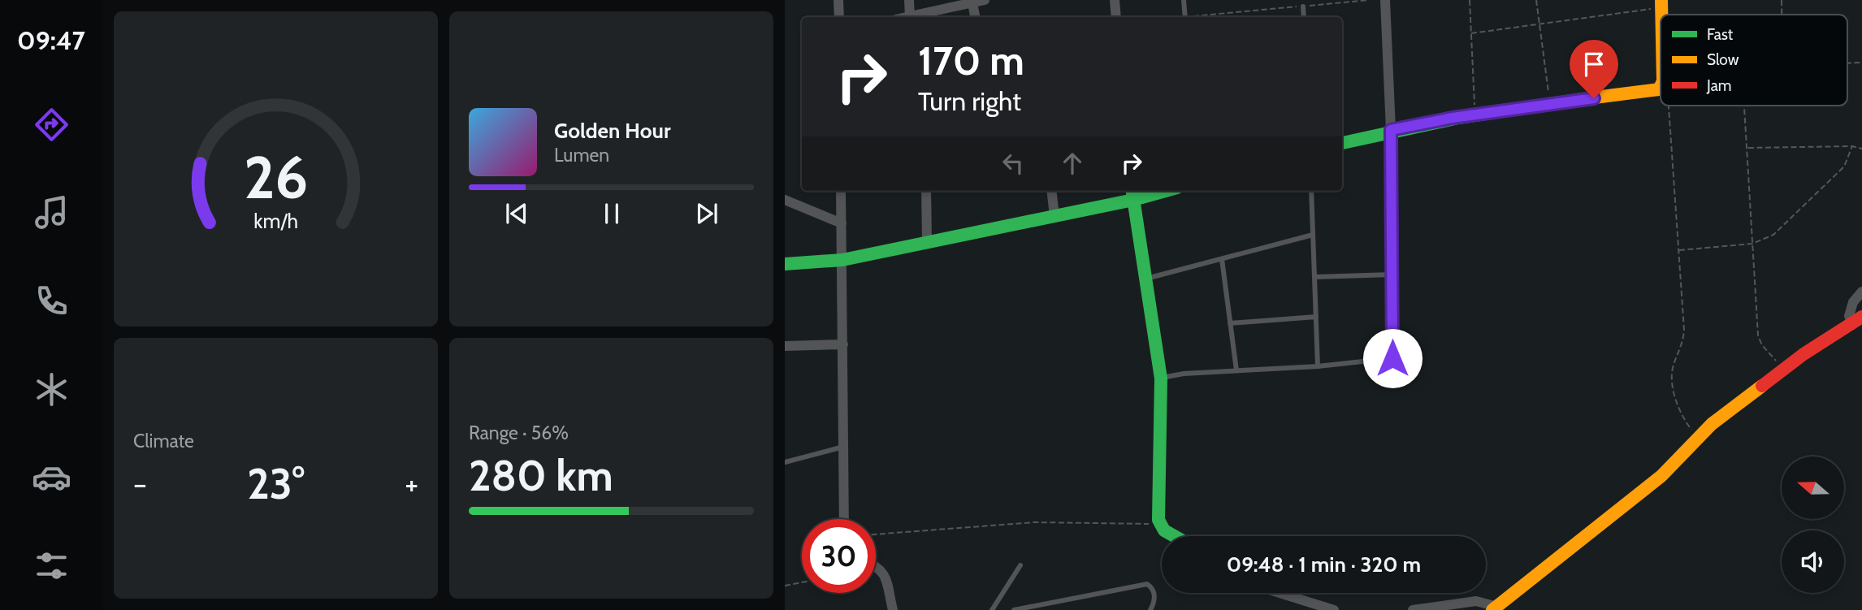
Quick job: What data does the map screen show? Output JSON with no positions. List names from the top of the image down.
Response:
{
  "legend": ["Fast", "Slow", "Jam"],
  "north": "left",
  "page": {
    "tabs": "09:47",
    "turn": ["170 m", "Turn right"],
    "song": ["Golden Hour", "Lumen"],
    "tile": [
      "Climate",
      ["Range · 56%", "280 km"]
    ],
    "heat": ["−", "23°", "+"],
    "limit": "30",
    "trip": "09:48 · 1 min · 320 m",
    "gauge": ["26", "km/h"]
  }
}
